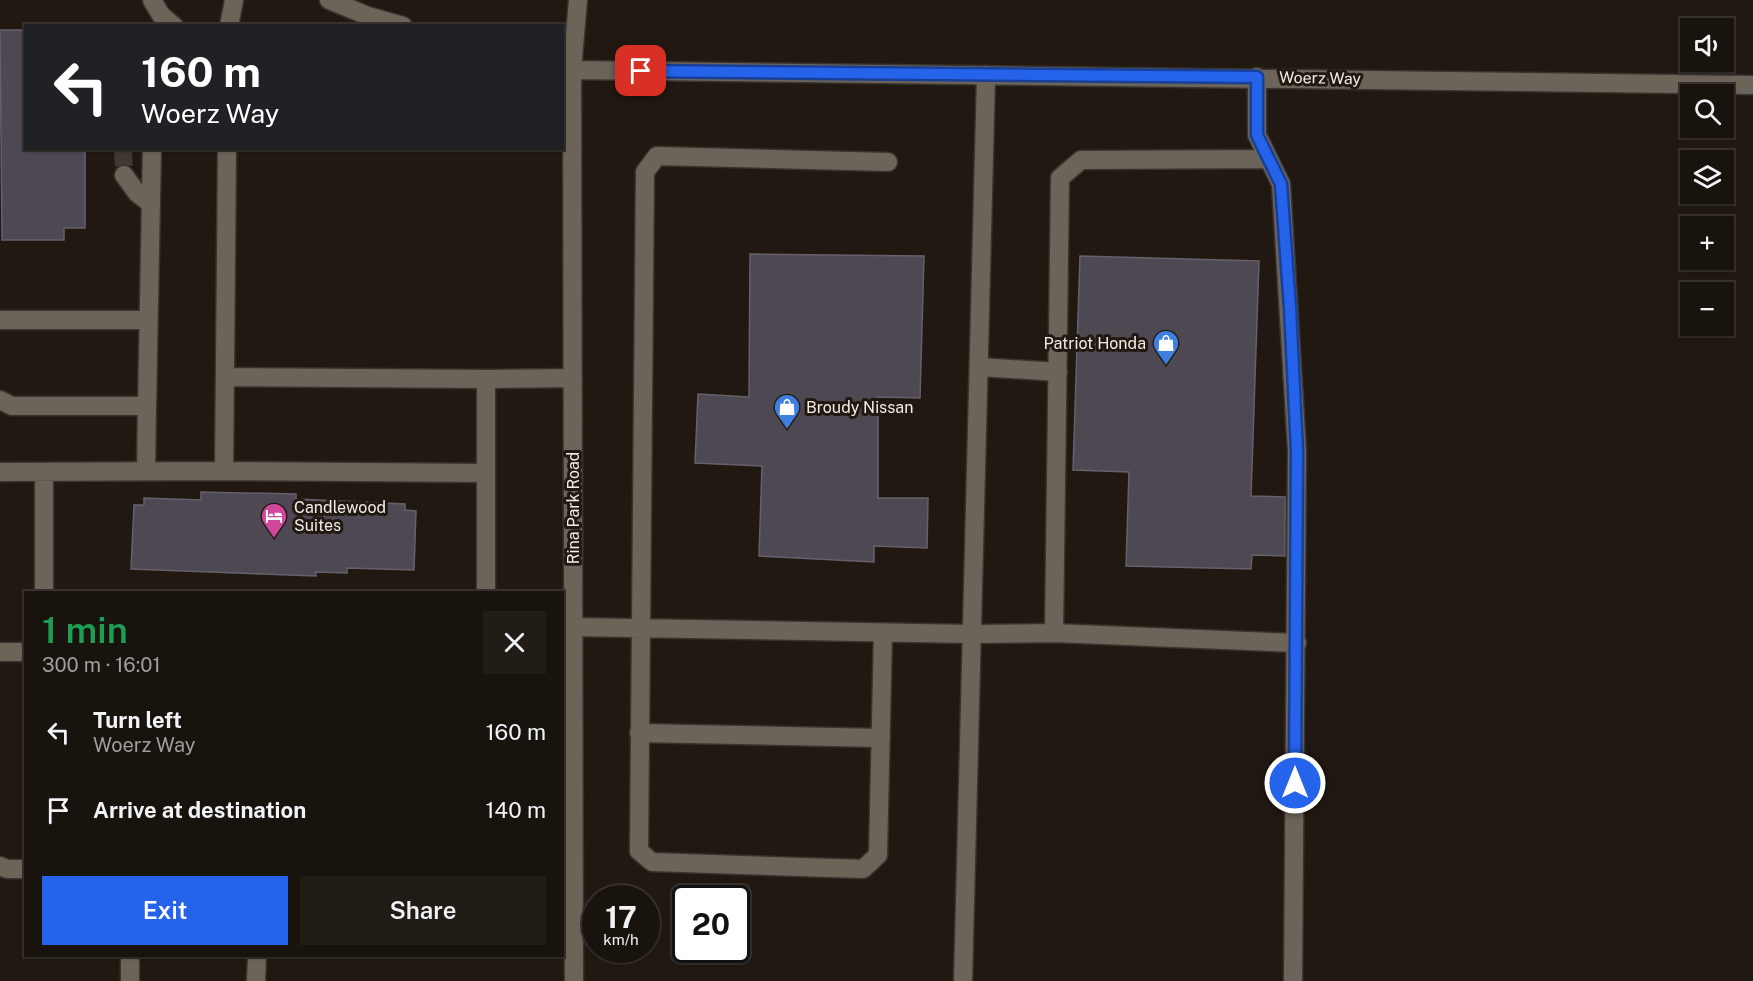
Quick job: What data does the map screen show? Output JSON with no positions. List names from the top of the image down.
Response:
{
  "streets": {
    "lane": ["Woerz Way", "Rina Park Road"]
  },
  "crossings": [
    ["Woerz Way", "Rina Park Road"]
  ],
  "places": {
    "shop": ["Patriot Honda", "Broudy Nissan"],
    "hotel": ["Candlewood Suites"]
  },
  "page": {
    "map_buttons": ["+", "−"],
    "turn": ["160 m", "Woerz Way"],
    "heading": ["1 min", "300 m · 16:01"],
    "list": [
      {
        "name": "Turn left",
        "note": "Woerz Way",
        "value": "160 m"
      },
      {
        "name": "Arrive at destination",
        "value": "140 m"
      }
    ],
    "buttons": ["Exit", "Share"],
    "speed": "17 km/h",
    "limit": "20"
  }
}
